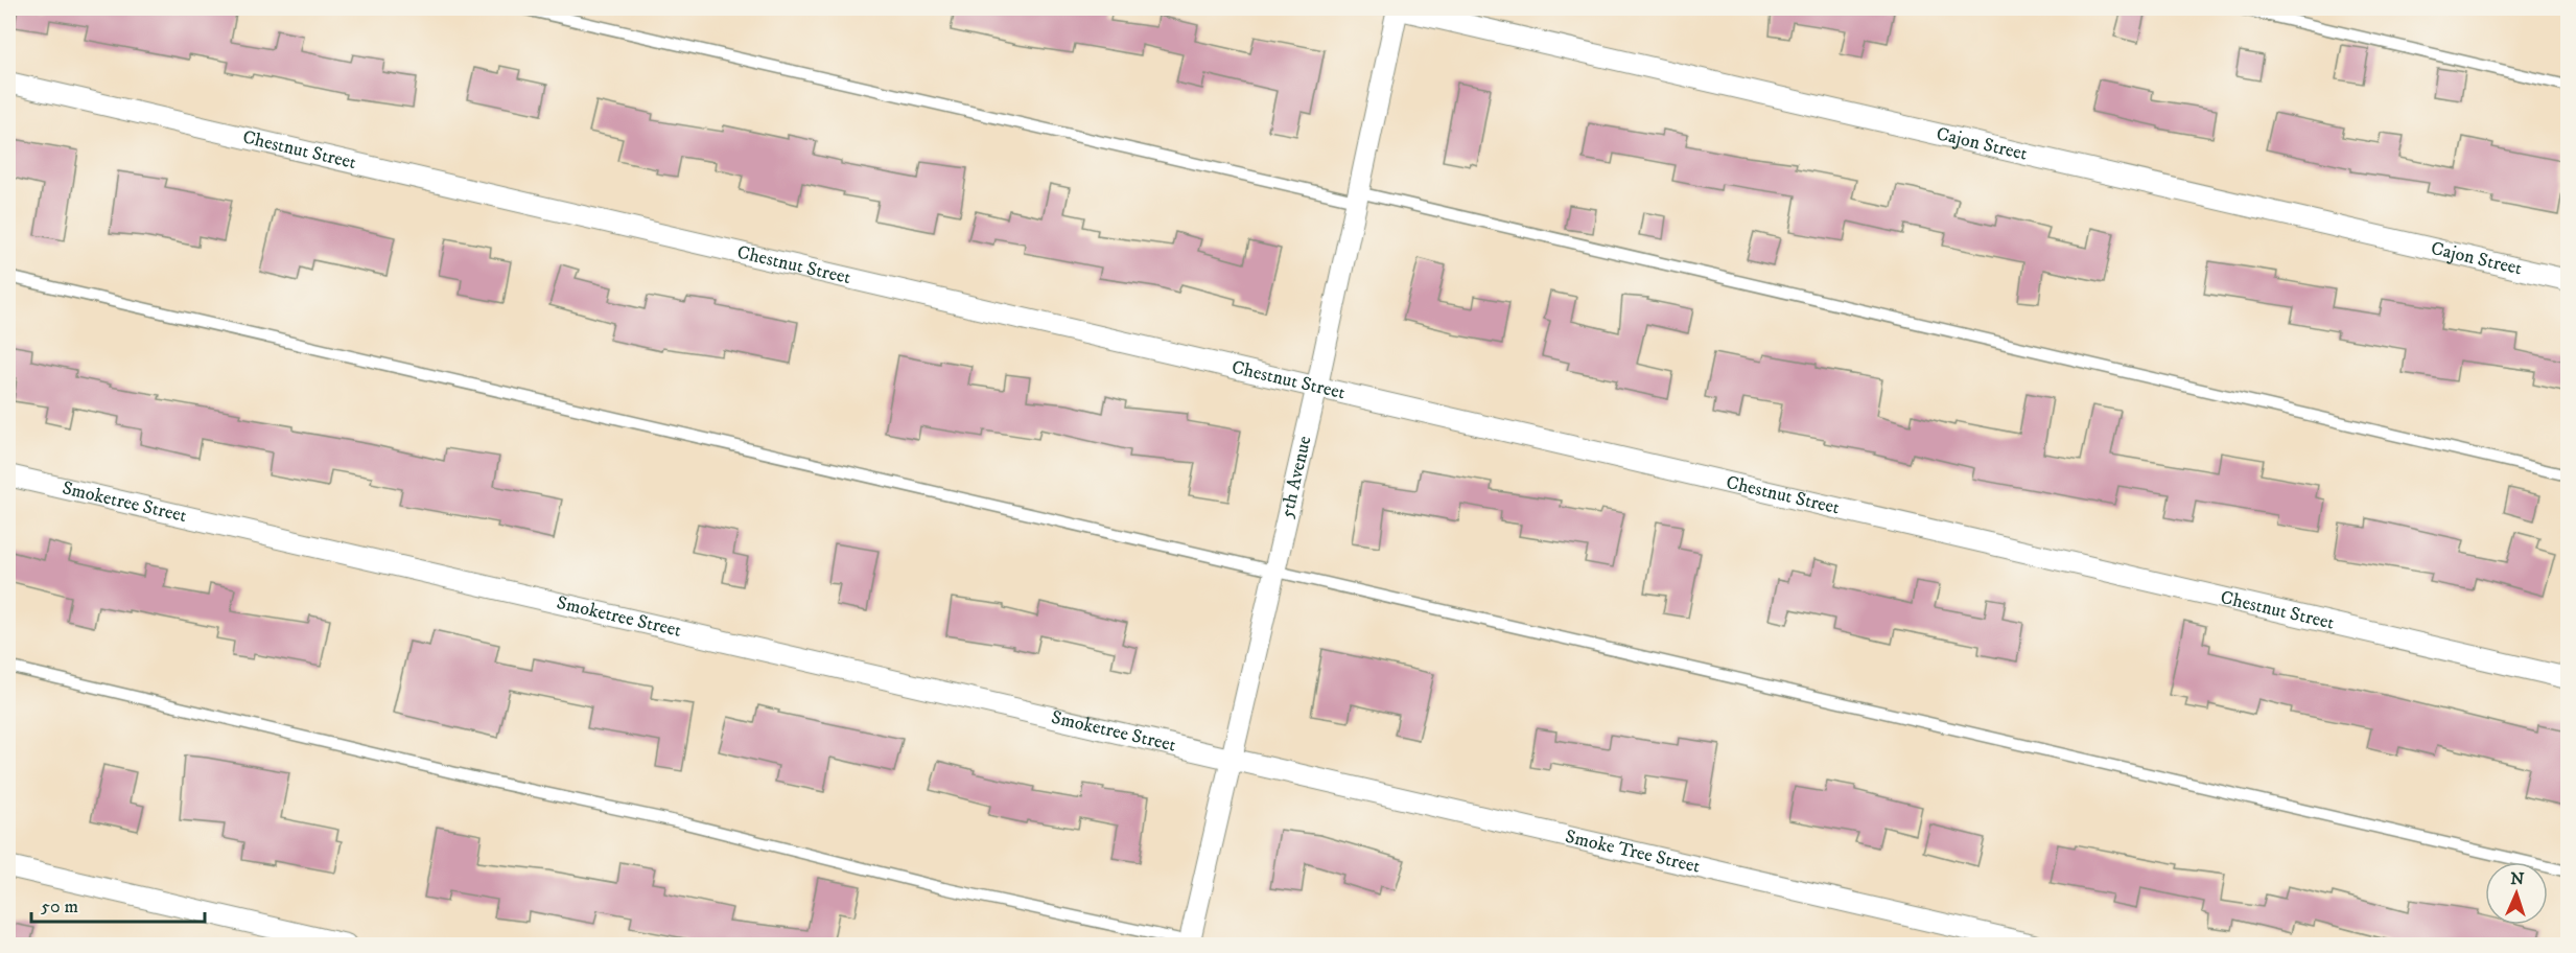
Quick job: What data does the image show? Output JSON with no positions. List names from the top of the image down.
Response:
{
  "streets": {
    "street": [
      "Cajon Street",
      "Chestnut Street",
      "5th Avenue",
      "Smoketree Street",
      "Smoke Tree Street"
    ]
  },
  "crossings": [
    ["Cajon Street", "5th Avenue"],
    ["Chestnut Street", "5th Avenue"],
    ["5th Avenue", "Smoketree Street"],
    ["5th Avenue", "Smoke Tree Street"],
    ["Smoketree Street", "Smoke Tree Street"]
  ],
  "scale_bar": "50 m",
  "north": "top"
}
